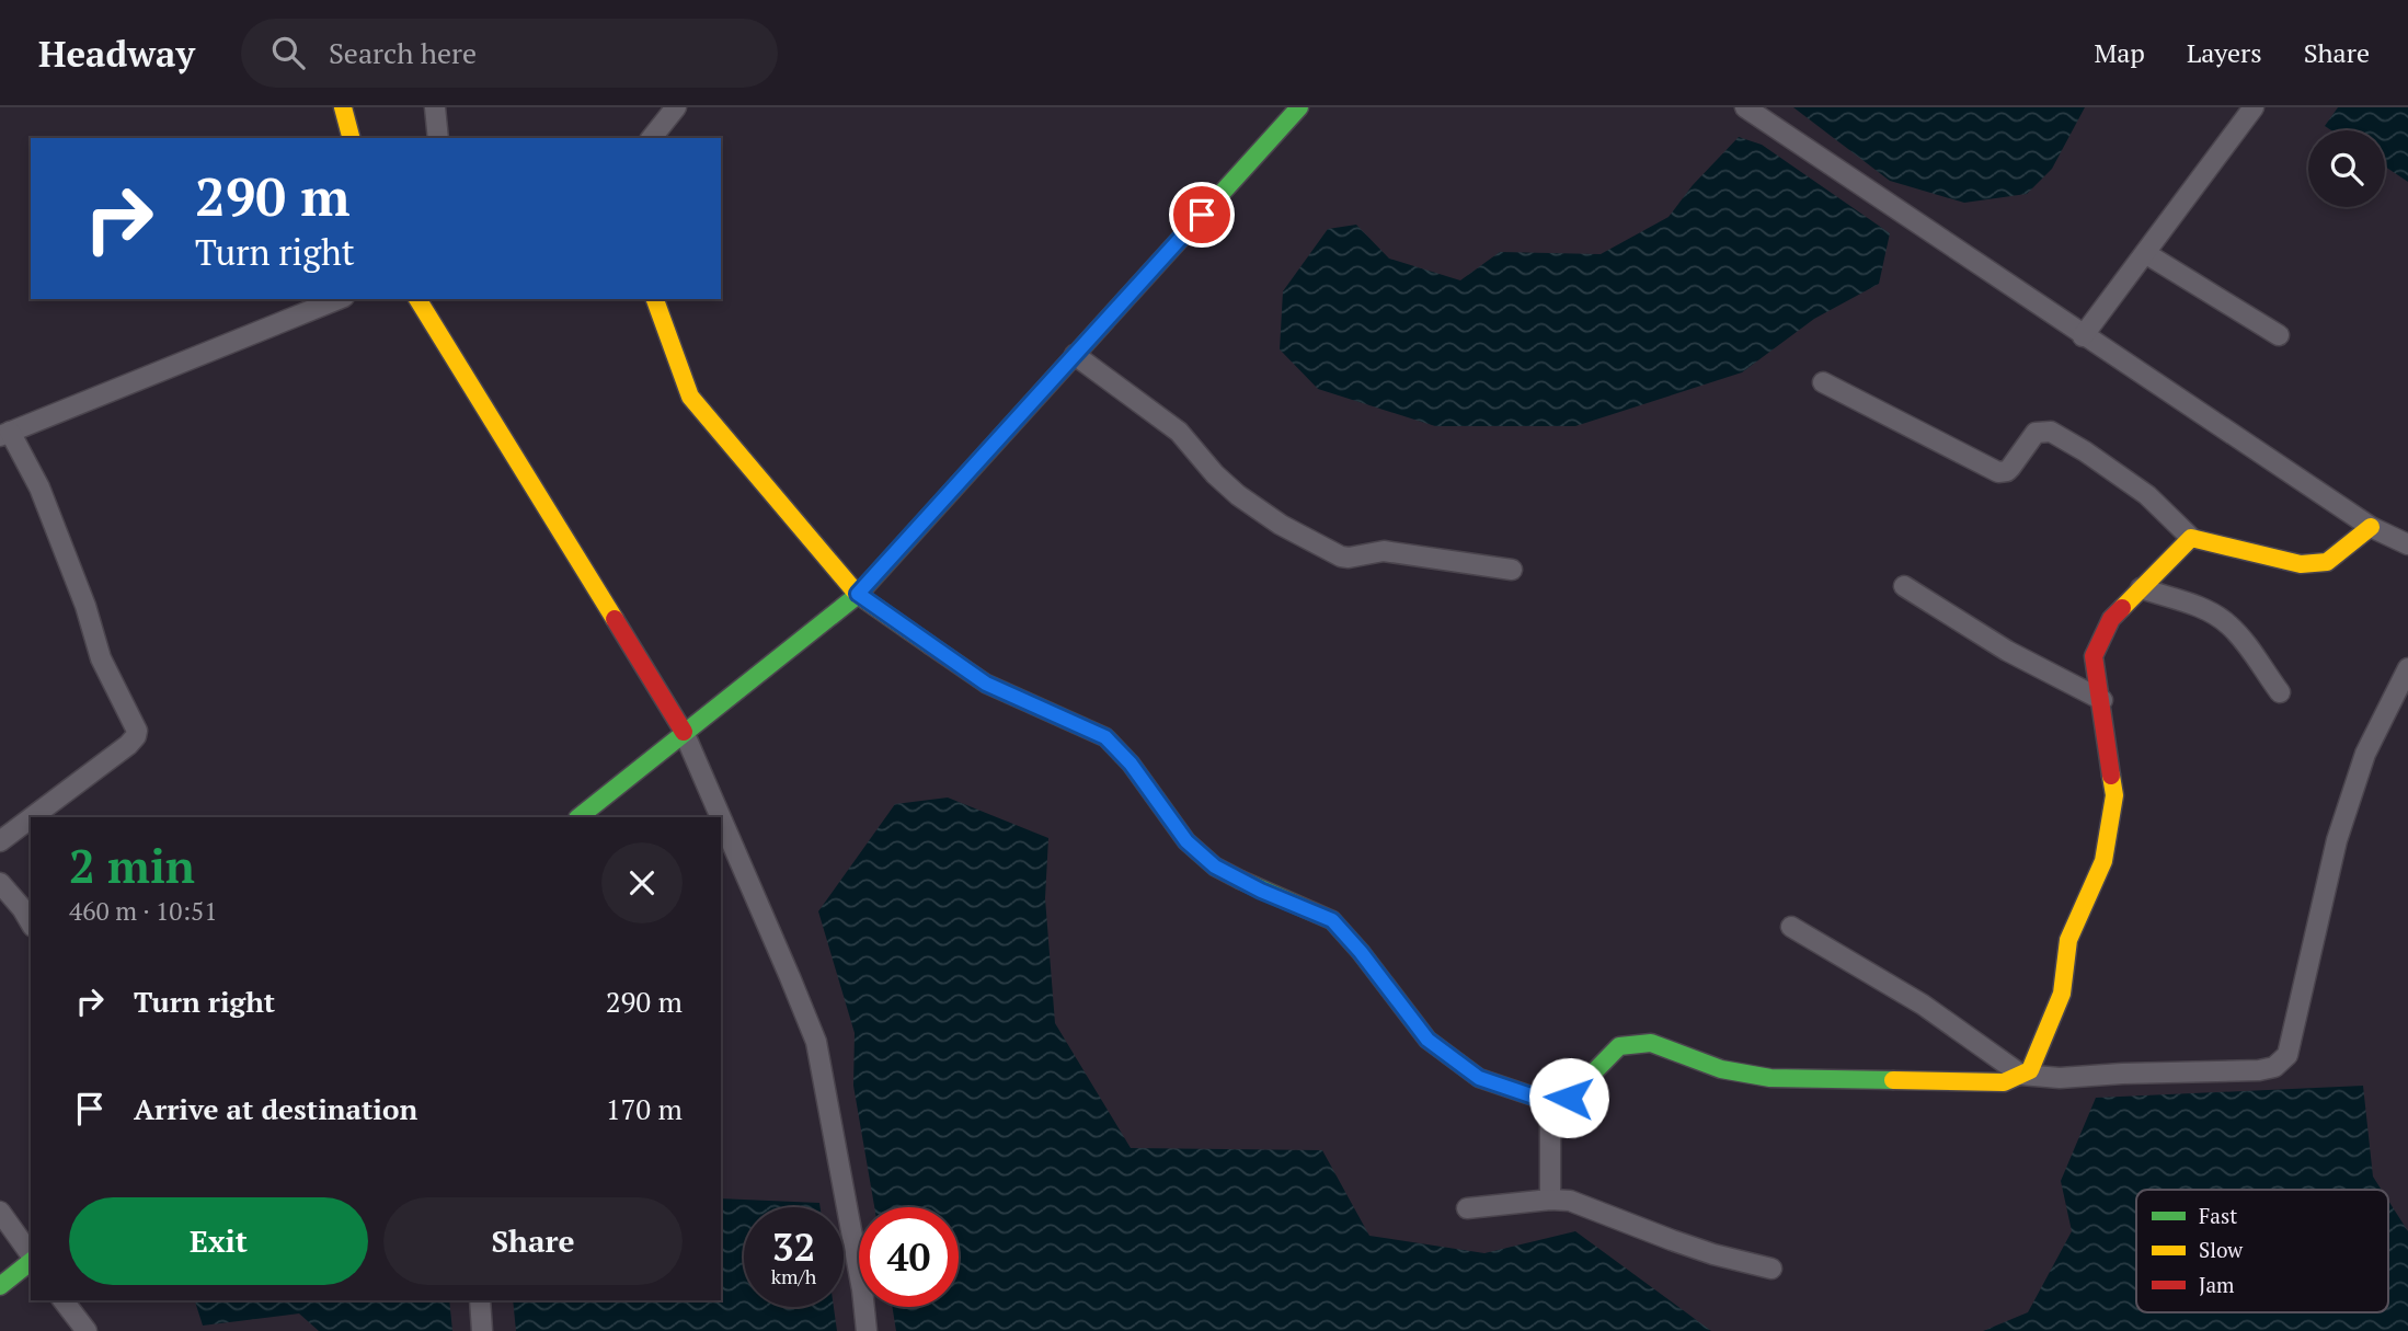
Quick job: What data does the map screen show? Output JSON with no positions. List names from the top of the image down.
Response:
{
  "legend": ["Fast", "Slow", "Jam"],
  "page": {
    "header": "Headway",
    "search": "Search here",
    "nav": ["Map", "Layers", "Share"],
    "turn": ["290 m", "Turn right"],
    "heading": ["2 min", "460 m · 10:51"],
    "list": [
      {
        "name": "Turn right",
        "value": "290 m"
      },
      {
        "name": "Arrive at destination",
        "value": "170 m"
      }
    ],
    "buttons": ["Exit", "Share"],
    "speed": "32 km/h",
    "limit": "40"
  }
}
